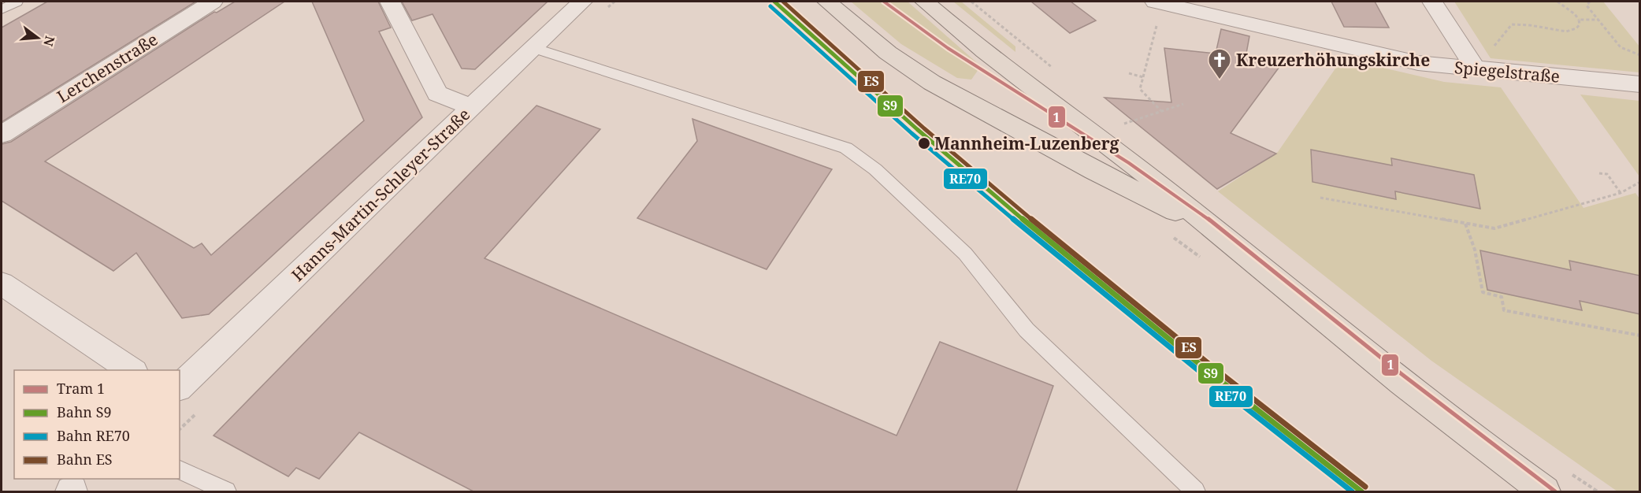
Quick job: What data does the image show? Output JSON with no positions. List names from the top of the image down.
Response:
{
  "streets": {
    "street": ["Lerchenstraße", "Spiegelstraße", "Hanns-Martin-Schleyer-Straße"]
  },
  "places": {
    "church": ["Kreuzerhöhungskirche"],
    "other": ["Mannheim-Luzenberg"]
  },
  "lines": [
    "tram line 1",
    "rail line S9",
    "rail line ES",
    "rail line RE70"
  ],
  "legend": [
    "Tram 1",
    "Bahn S9",
    "Bahn RE70",
    "Bahn ES"
  ],
  "north": "right"
}
